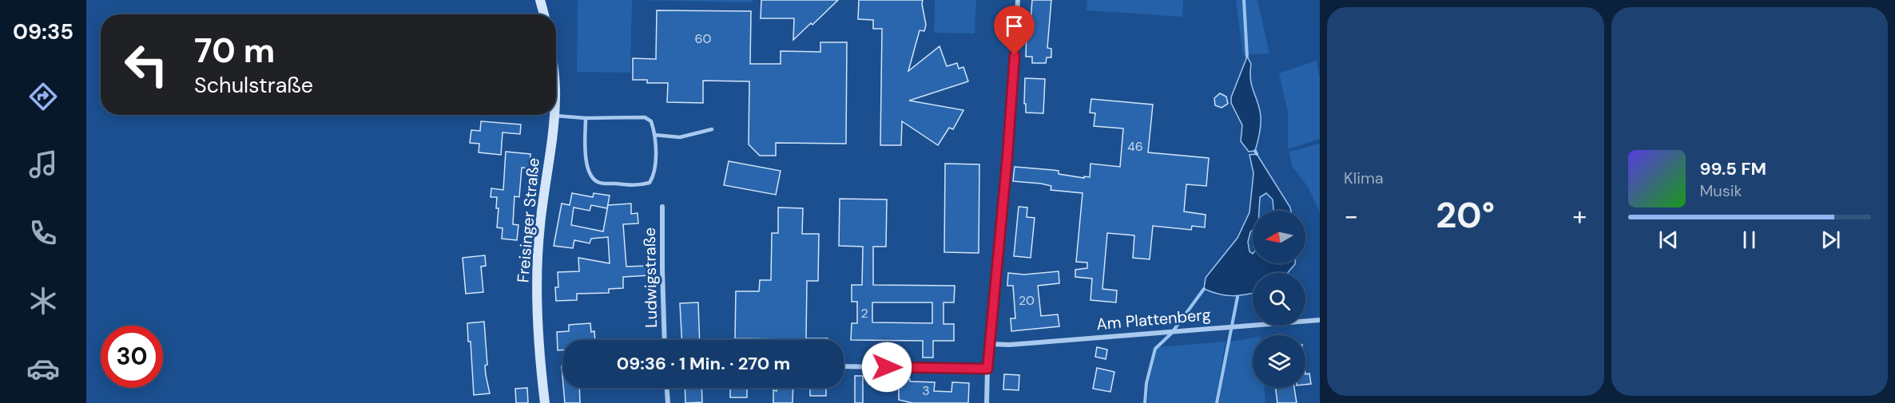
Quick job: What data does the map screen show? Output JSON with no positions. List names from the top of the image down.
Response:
{
  "streets": {
    "main road": ["Freisinger Straße"],
    "street": ["Ludwigstraße", "Am Plattenberg"]
  },
  "house_numbers": [
    "60",
    "46",
    "20",
    "2",
    "3"
  ],
  "north": "left",
  "page": {
    "tabs": "09:35",
    "tile": "Klima",
    "turn": ["70 m", "Schulstraße"],
    "song": ["99.5 FM", "Musik"],
    "heat": ["−", "20°", "+"],
    "limit": "30",
    "trip": "09:36 · 1 Min. · 270 m"
  }
}
